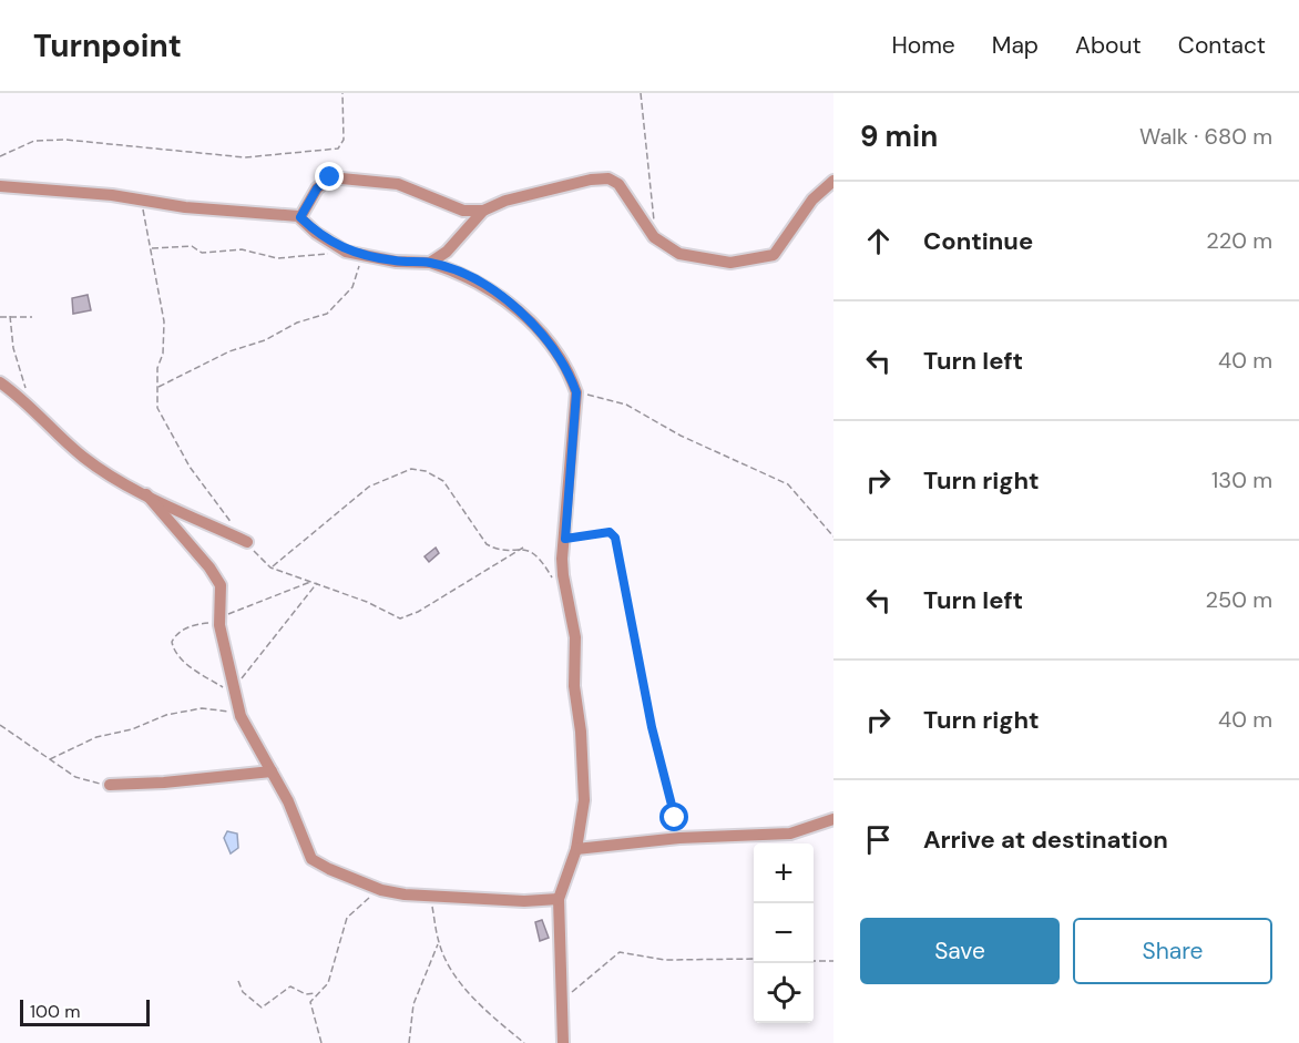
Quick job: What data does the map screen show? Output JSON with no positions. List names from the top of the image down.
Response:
{
  "scale_bar": "100 m",
  "page": {
    "header": "Turnpoint",
    "nav": [
      "Home",
      "Map",
      "About",
      "Contact"
    ],
    "heading": ["9 min", "Walk · 680 m"],
    "list": [
      ["Continue", "220 m"],
      ["Turn left", "40 m"],
      ["Turn right", "130 m"],
      ["Turn left", "250 m"],
      ["Turn right", "40 m"],
      "Arrive at destination"
    ],
    "map_buttons": ["+", "−"],
    "buttons": ["Save", "Share"],
    "scale": "100 m"
  }
}
